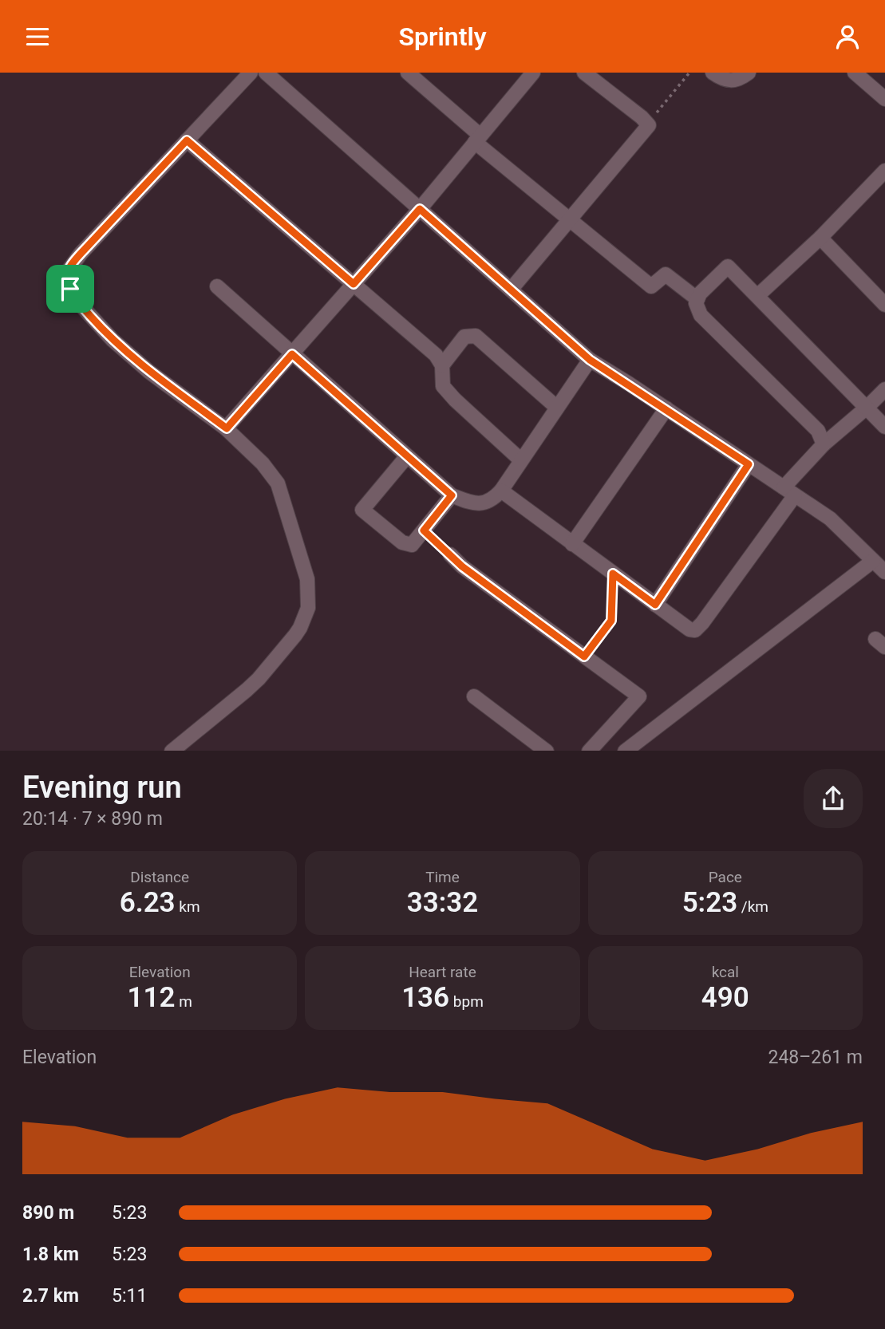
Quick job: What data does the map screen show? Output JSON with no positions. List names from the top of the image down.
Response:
{
  "page": {
    "header": "Sprintly",
    "heading": ["Evening run", "20:14 · 7 × 890 m"],
    "stats": [
      ["Distance", "6.23 km"],
      ["Time", "33:32"],
      ["Pace", "5:23 /km"],
      ["Elevation", "112 m"],
      ["Heart rate", "136 bpm"],
      ["kcal", "490"]
    ],
    "chart": ["Elevation", "248–261 m"],
    "list": [
      {
        "name": "890 m",
        "note": "5:23"
      },
      {
        "name": "1.8 km",
        "note": "5:23"
      },
      {
        "name": "2.7 km",
        "note": "5:11"
      }
    ]
  }
}
